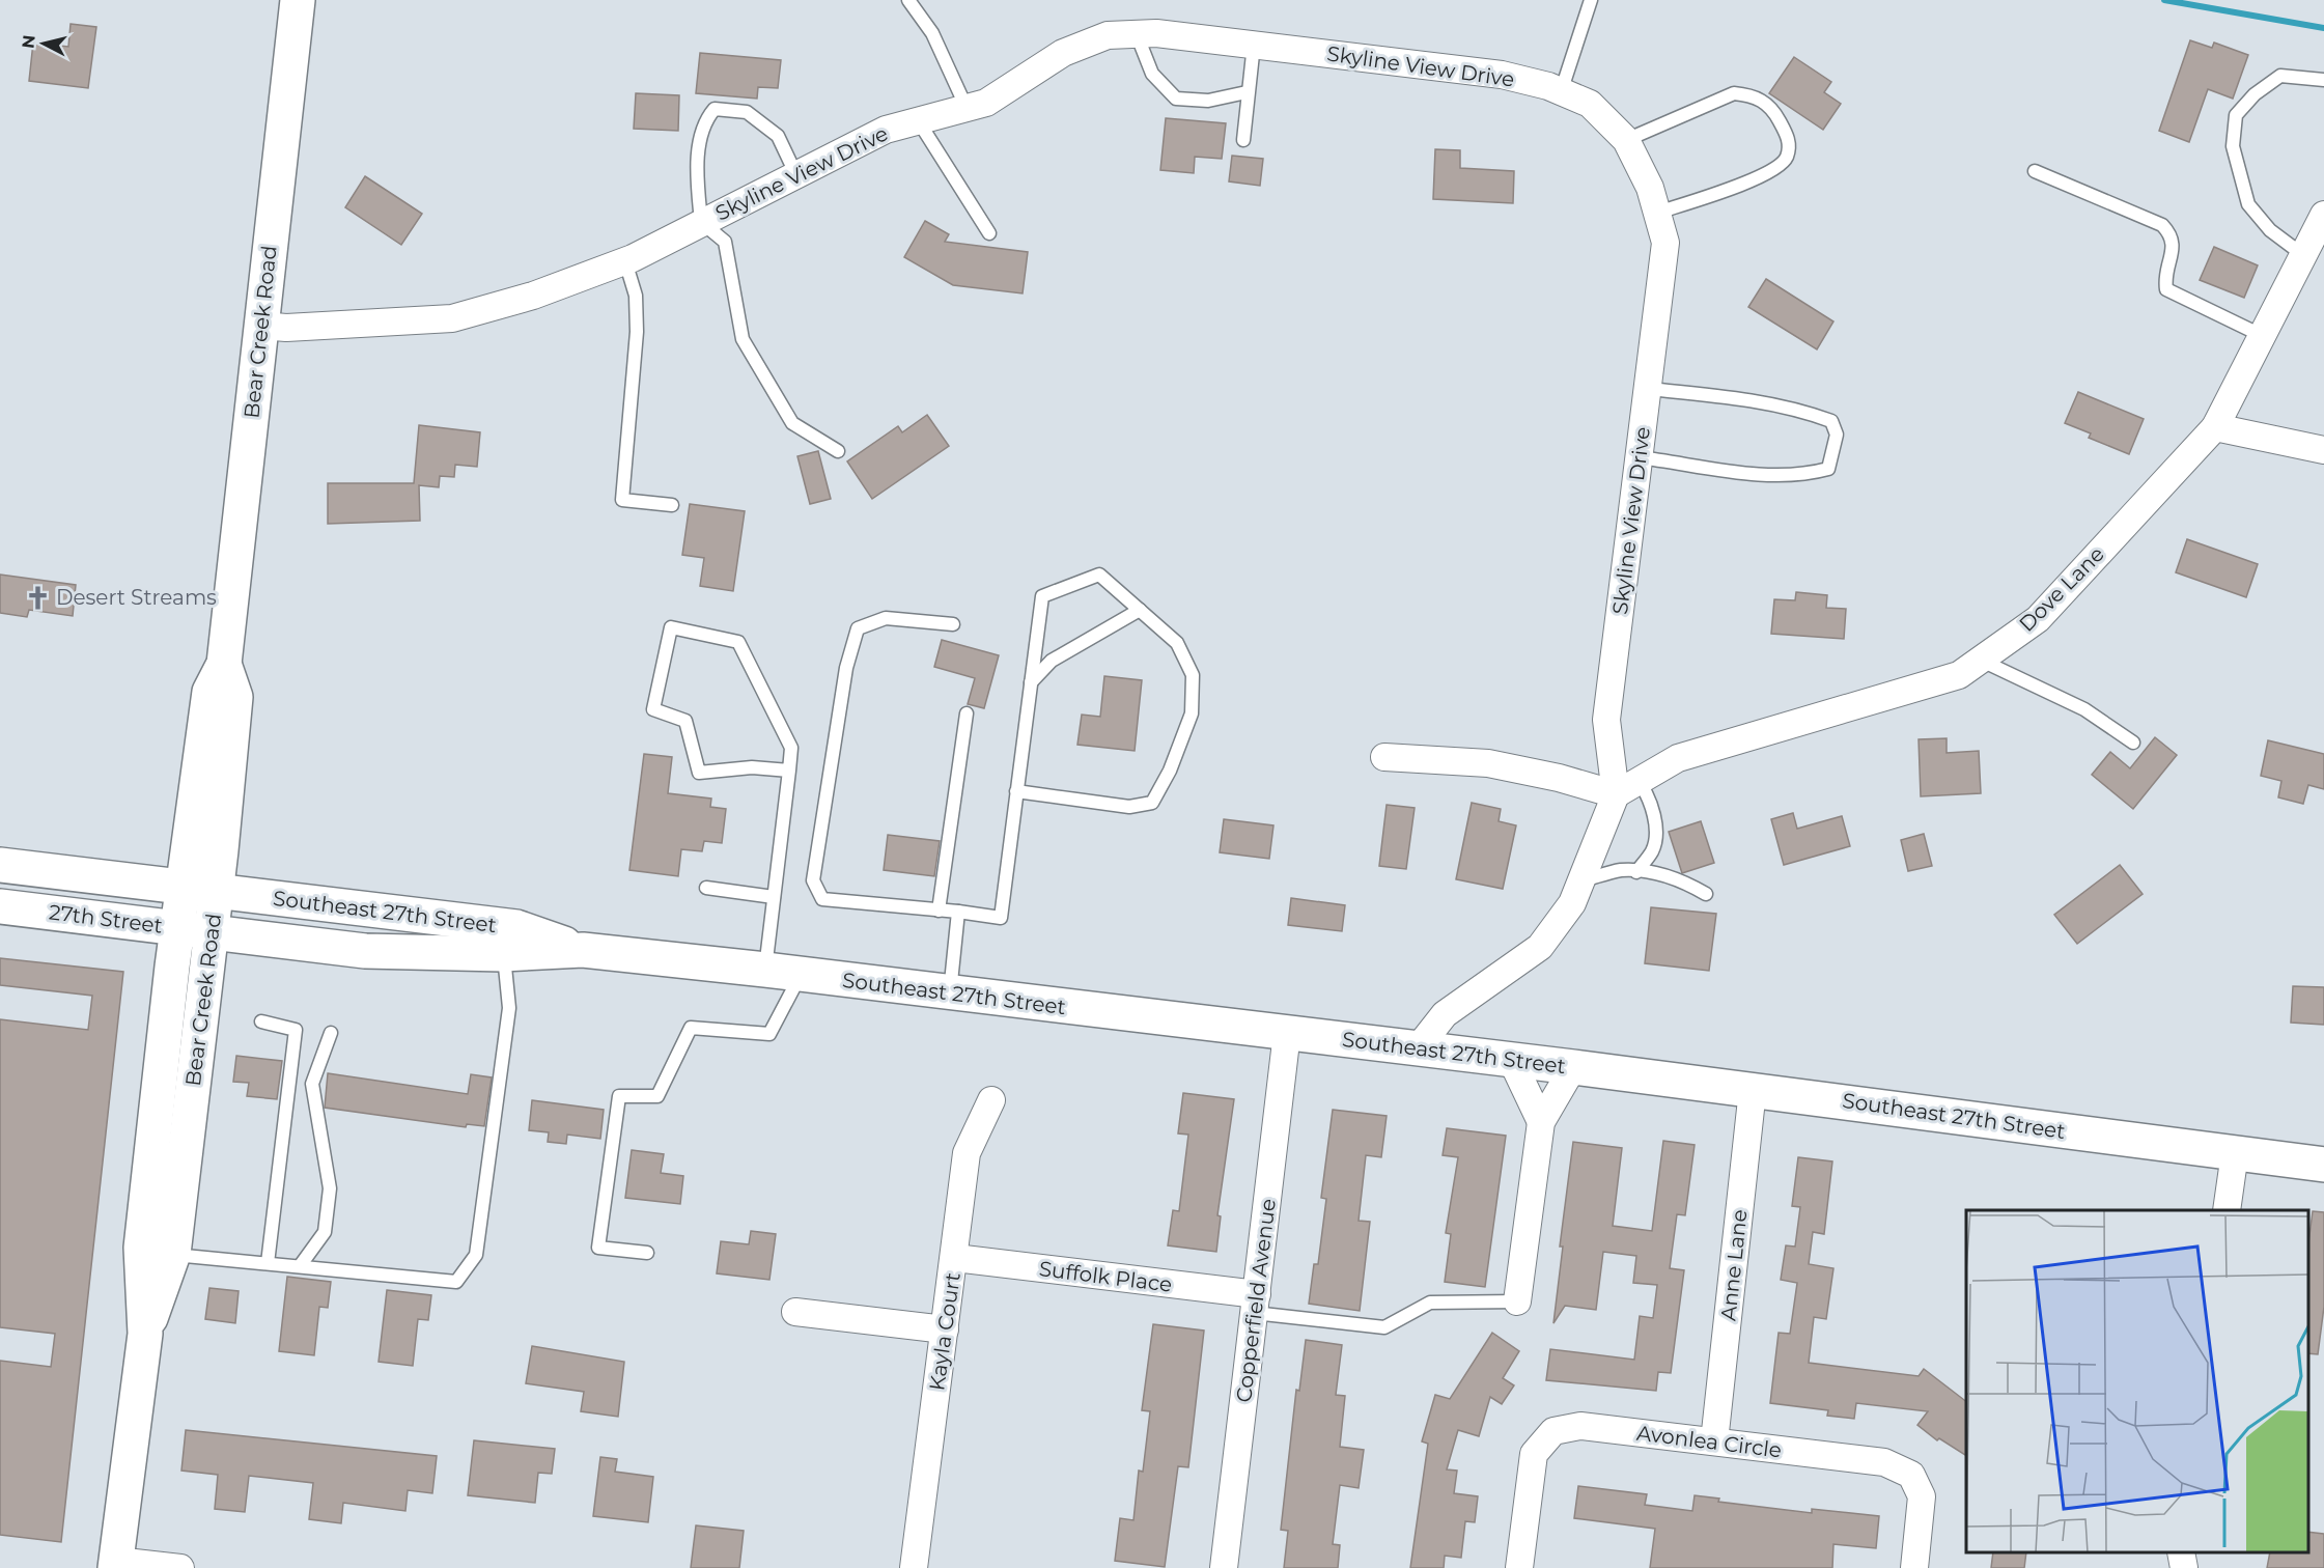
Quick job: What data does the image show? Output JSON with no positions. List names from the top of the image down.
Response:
{
  "streets": {
    "main road": ["Bear Creek Road", "Southeast 27th Street", "27th Street"],
    "street": [
      "Skyline View Drive",
      "Dove Lane",
      "Anne Lane",
      "Suffolk Place",
      "Copperfield Avenue",
      "Kayla Court",
      "Avonlea Circle"
    ]
  },
  "crossings": [
    ["Skyline View Drive", "Bear Creek Road"],
    ["Skyline View Drive", "Dove Lane"],
    ["Skyline View Drive", "Southeast 27th Street"],
    ["Bear Creek Road", "Southeast 27th Street"],
    ["Bear Creek Road", "27th Street"],
    ["Southeast 27th Street", "27th Street"],
    ["Southeast 27th Street", "Anne Lane"],
    ["Southeast 27th Street", "Copperfield Avenue"],
    ["Anne Lane", "Avonlea Circle"],
    ["Suffolk Place", "Copperfield Avenue"],
    ["Suffolk Place", "Kayla Court"]
  ],
  "places": {
    "church": ["Desert Streams"]
  },
  "north": "left"
}
